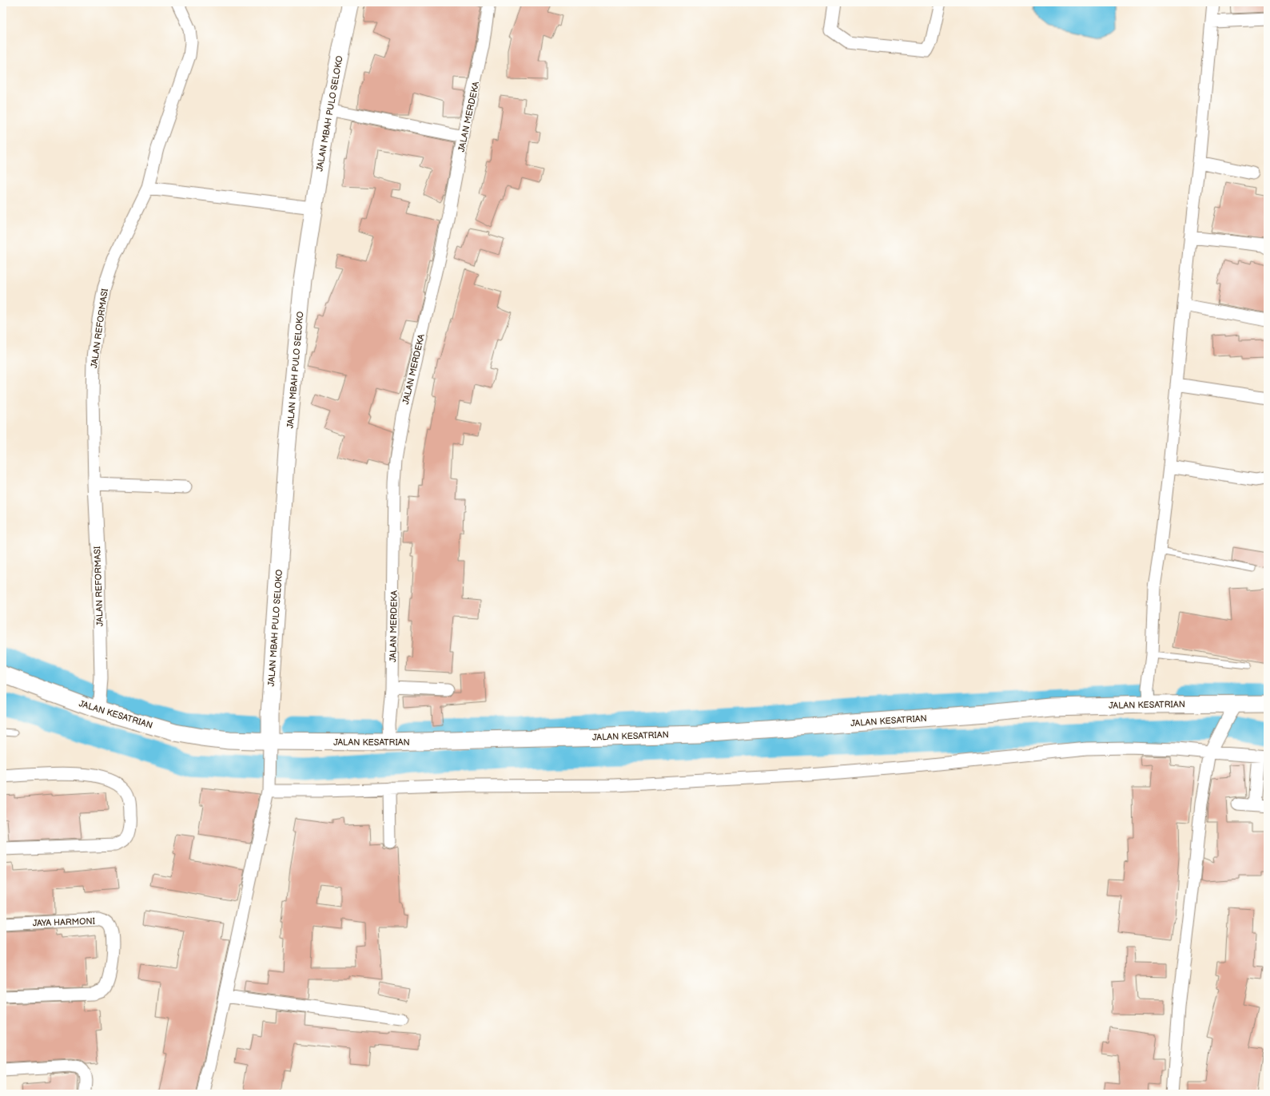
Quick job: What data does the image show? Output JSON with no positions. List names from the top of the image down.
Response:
{
  "streets": {
    "street": [
      "JALAN MBAH PULO SELOKO",
      "JALAN MERDEKA",
      "JALAN REFORMASI",
      "JALAN KESATRIAN",
      "JAYA HARMONI"
    ]
  },
  "crossings": [
    ["JALAN MBAH PULO SELOKO", "JALAN KESATRIAN"],
    ["JALAN MERDEKA", "JALAN KESATRIAN"],
    ["JALAN REFORMASI", "JALAN KESATRIAN"]
  ]
}
